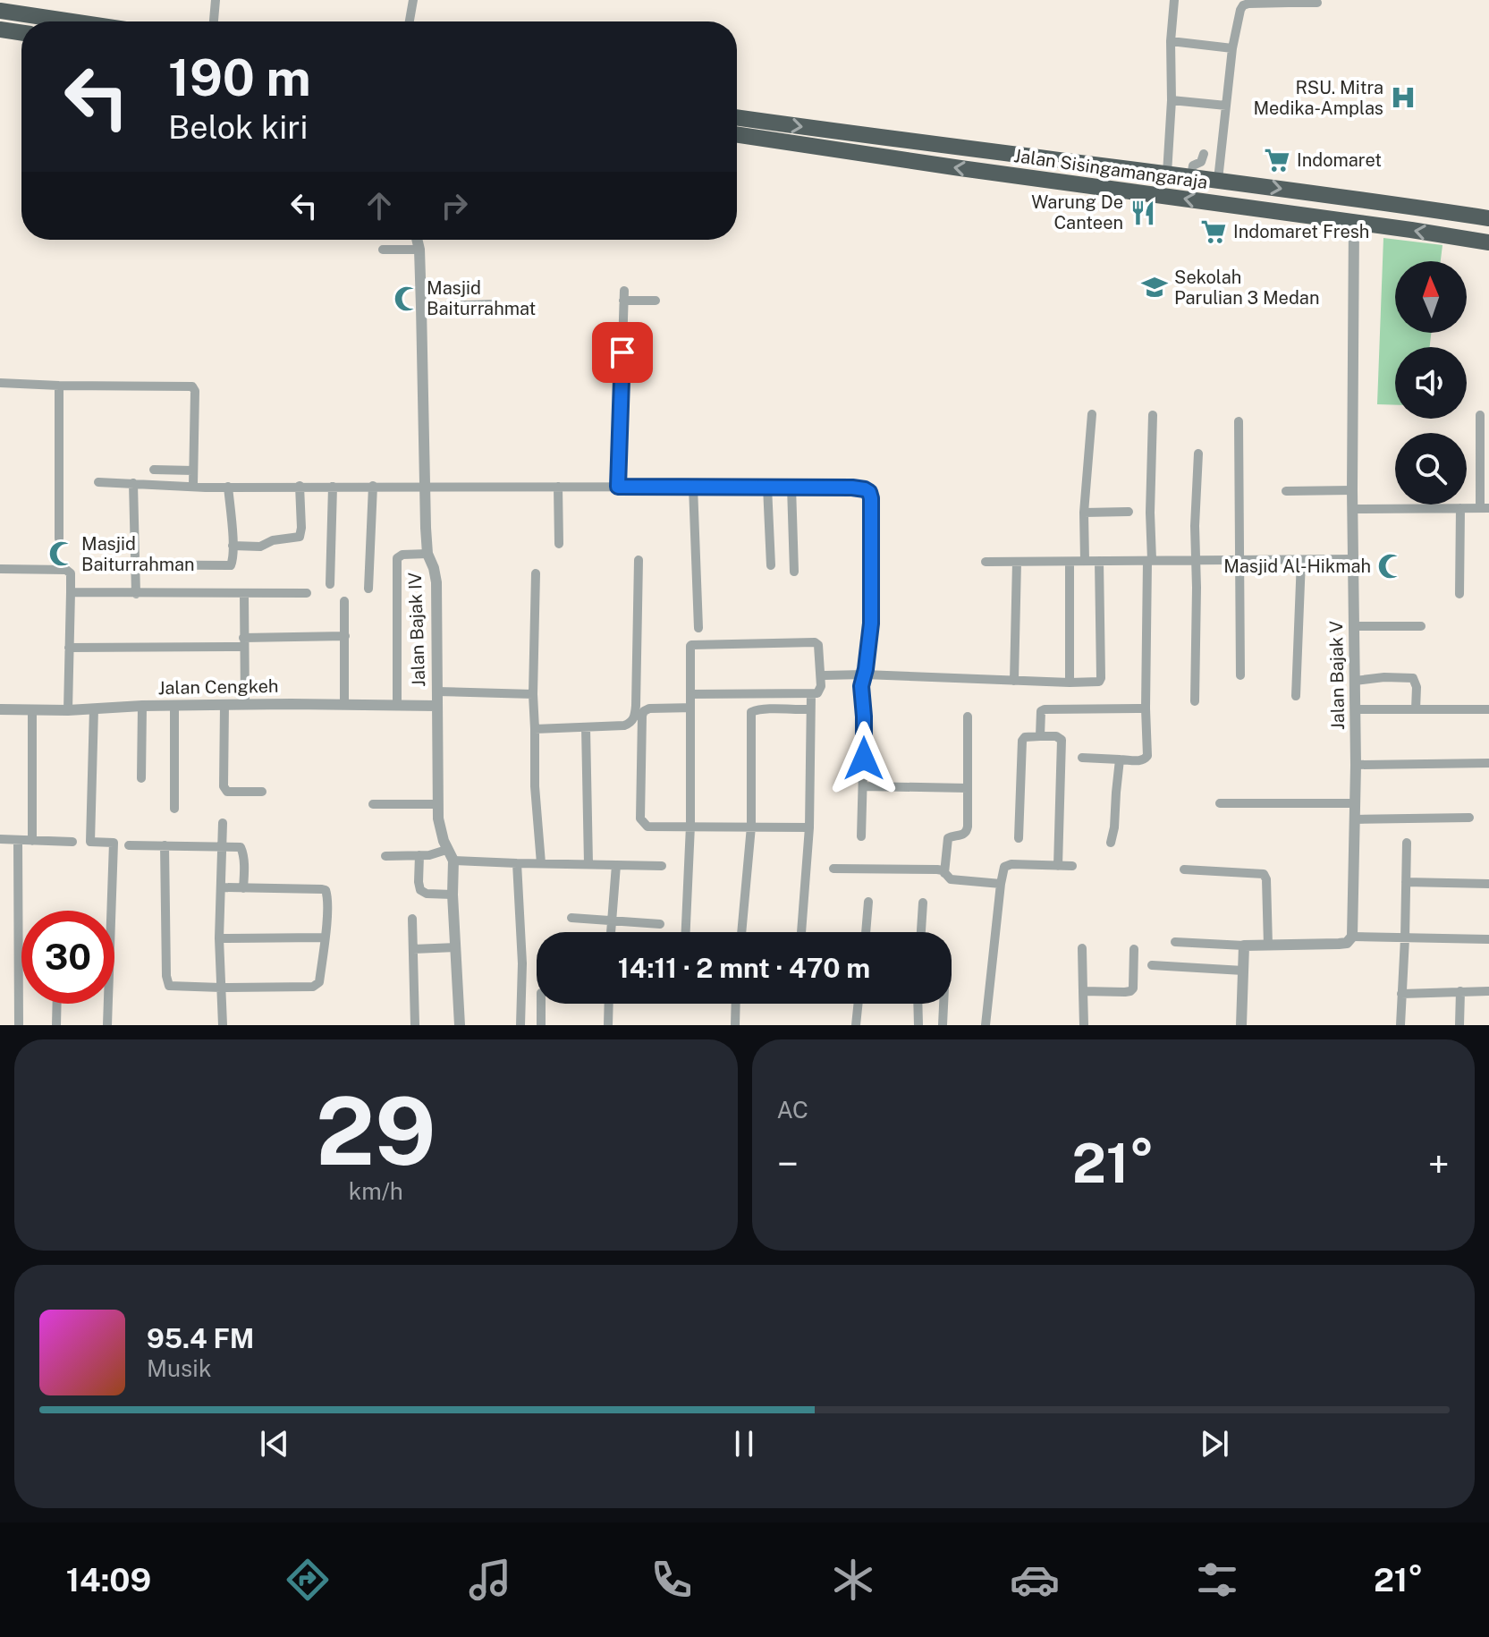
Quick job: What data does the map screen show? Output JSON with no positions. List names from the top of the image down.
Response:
{
  "streets": {
    "highway": ["Jalan Sisingamangaraja"],
    "street": ["Jalan Bajak IV", "Jalan Bajak V", "Jalan Cengkeh"]
  },
  "crossings": [
    ["Jalan Sisingamangaraja", "Jalan Bajak V"],
    ["Jalan Bajak IV", "Jalan Cengkeh"]
  ],
  "places": {
    "hospital": ["RSU. Mitra Medika-Amplas"],
    "supermarket": ["Indomaret", "Indomaret Fresh"],
    "restaurant": ["Warung De Canteen"],
    "school or university": ["Sekolah Parulian 3 Medan"],
    "mosque": ["Masjid Baiturrahmat", "Masjid Baiturrahman", "Masjid Al-Hikmah"]
  },
  "north": "top",
  "page": {
    "turn": ["190 m", "Belok kiri"],
    "limit": "30",
    "trip": "14:11 · 2 mnt · 470 m",
    "tile": [
      ["29", "km/h"],
      "AC"
    ],
    "heat": ["−", "21°", "+"],
    "song": ["95.4 FM", "Musik"],
    "tabs": ["14:09", "21°"]
  }
}
